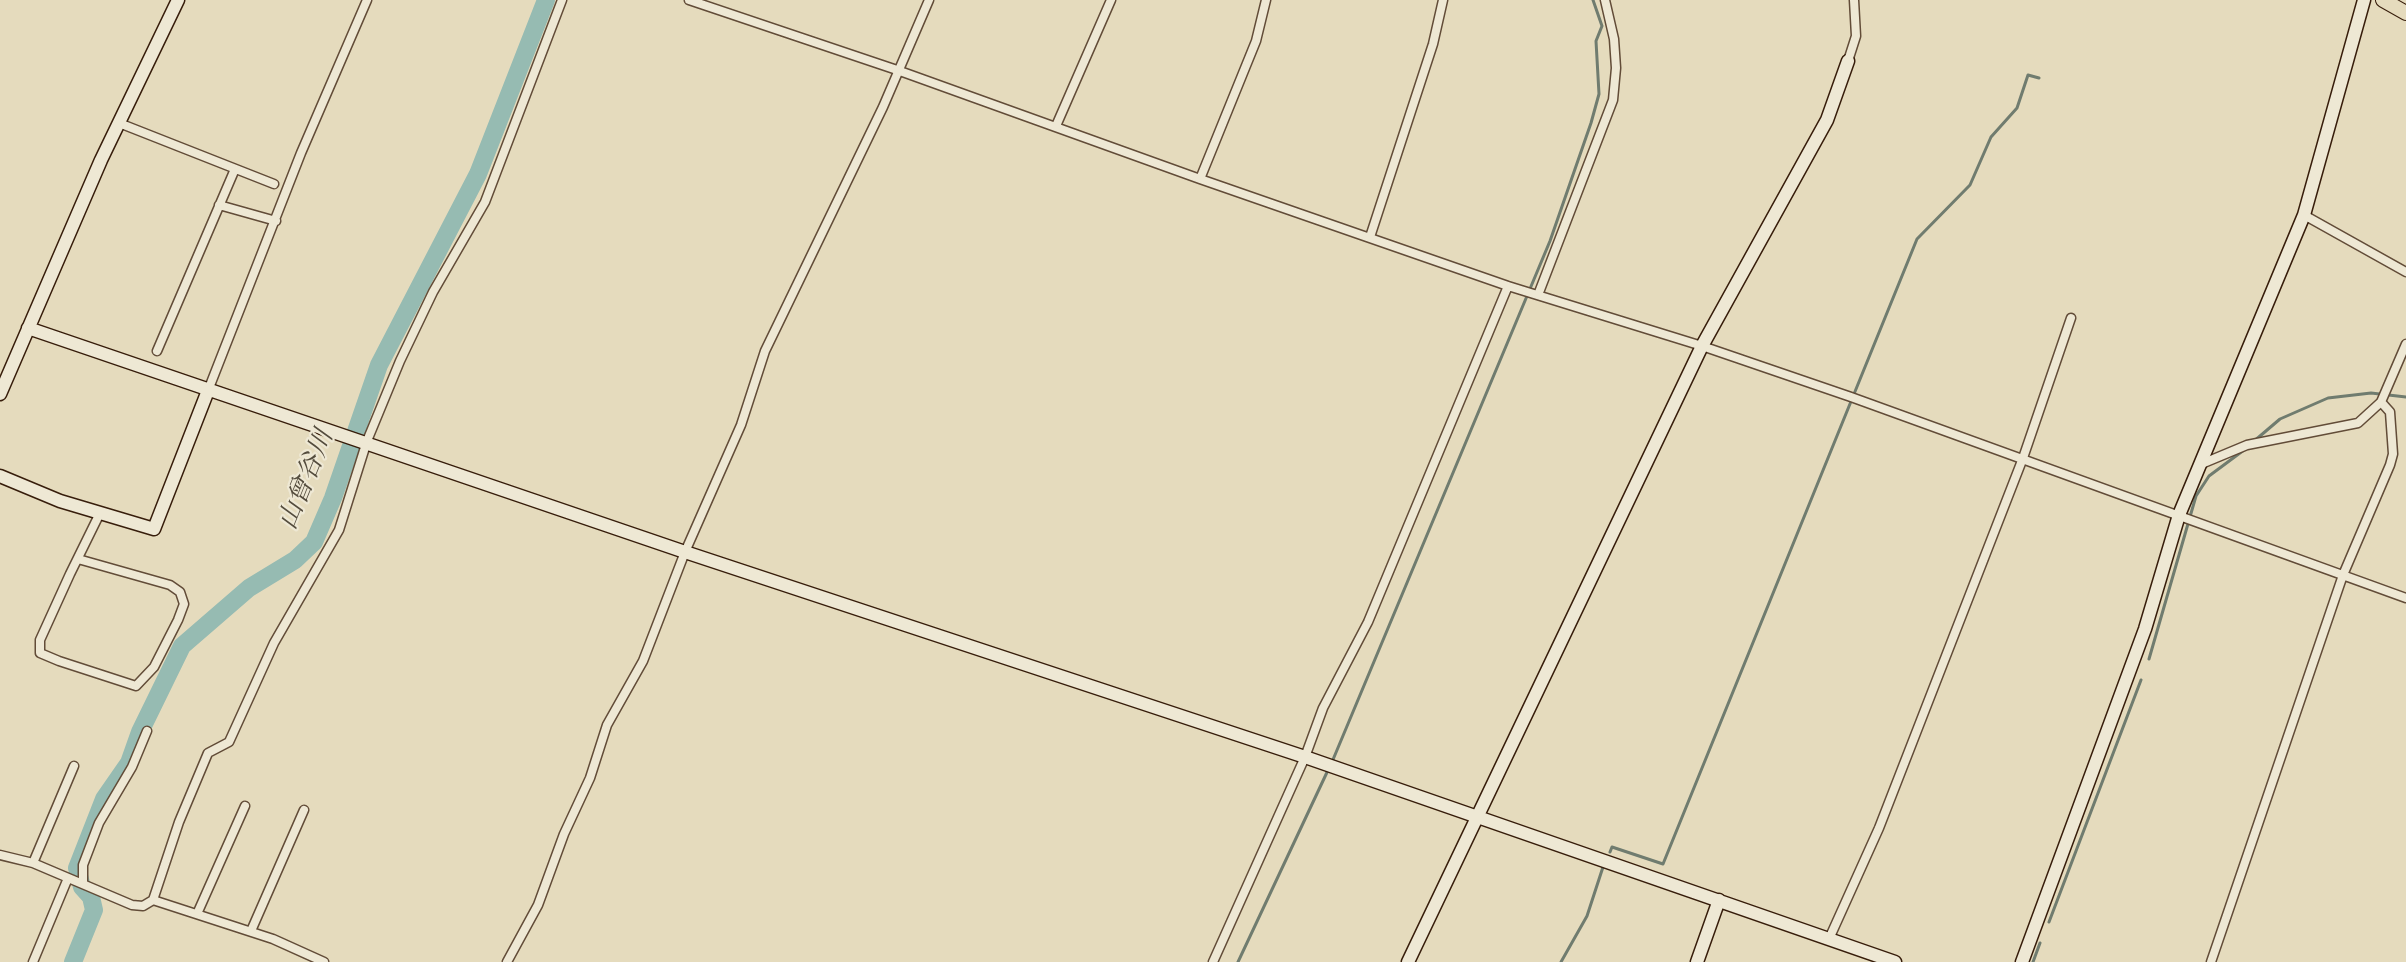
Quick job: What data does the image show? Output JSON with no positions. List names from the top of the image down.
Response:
{
  "water": ["山曾谷川"]
}
